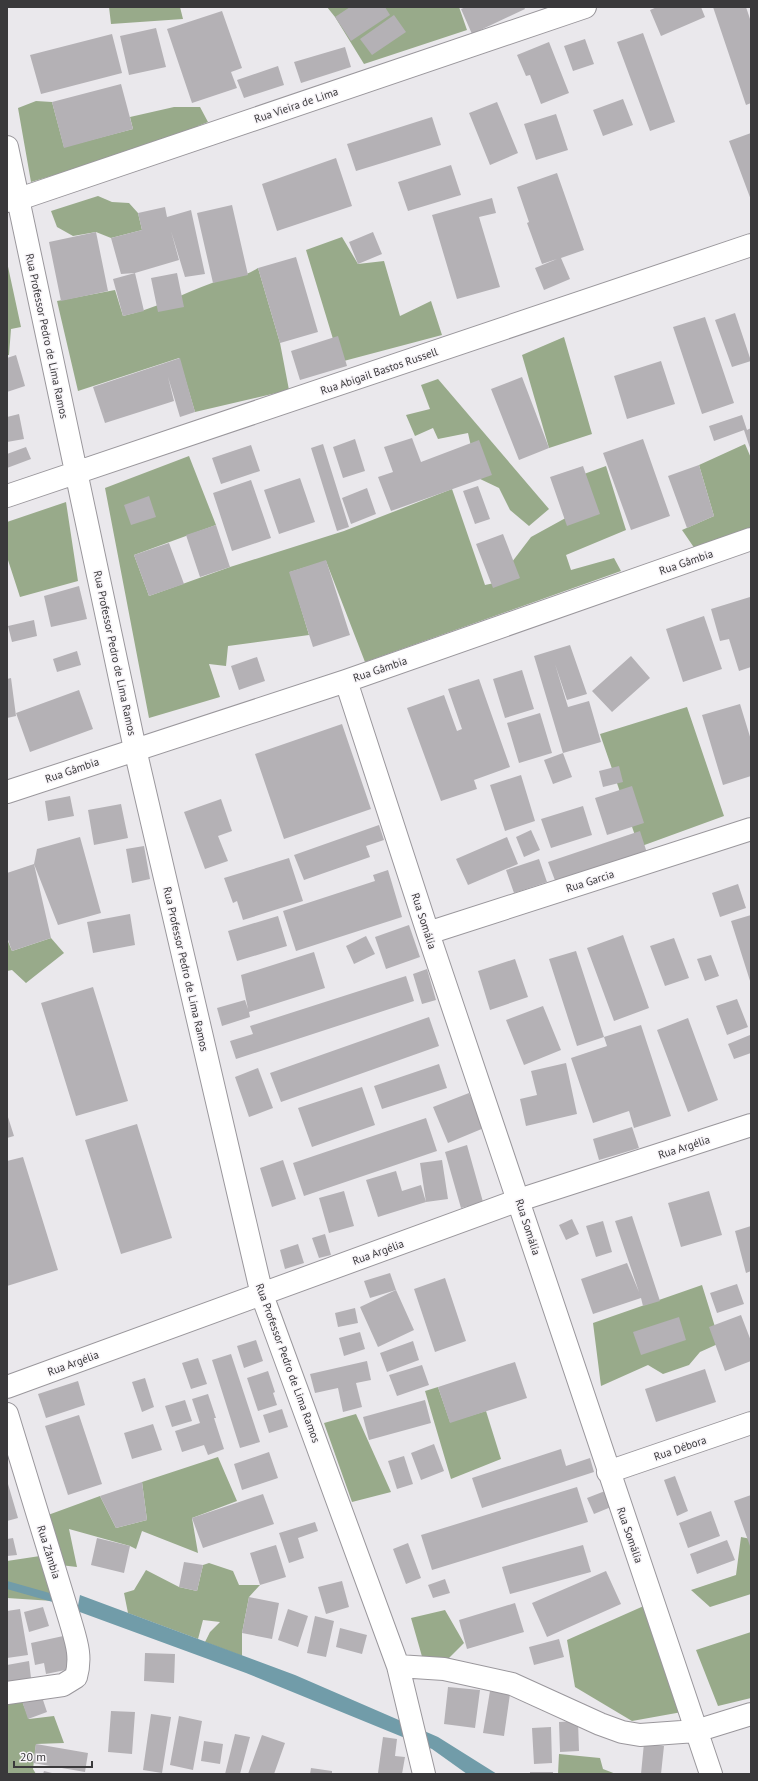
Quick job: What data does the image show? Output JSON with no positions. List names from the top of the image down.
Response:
{
  "streets": {
    "street": [
      "Rua Vieira de Lima",
      "Rua Professor Pedro de Lima Ramos",
      "Rua Abigail Bastos Russell",
      "Rua Gâmbia",
      "Rua Garcia",
      "Rua Somália",
      "Rua Argélia",
      "Rua Débora",
      "Rua Zâmbia"
    ]
  },
  "crossings": [
    ["Rua Vieira de Lima", "Rua Professor Pedro de Lima Ramos"],
    ["Rua Professor Pedro de Lima Ramos", "Rua Abigail Bastos Russell"],
    ["Rua Professor Pedro de Lima Ramos", "Rua Gâmbia"],
    ["Rua Professor Pedro de Lima Ramos", "Rua Argélia"],
    ["Rua Gâmbia", "Rua Somália"],
    ["Rua Garcia", "Rua Somália"],
    ["Rua Somália", "Rua Argélia"],
    ["Rua Somália", "Rua Débora"]
  ],
  "scale_bar": "20 m"
}
